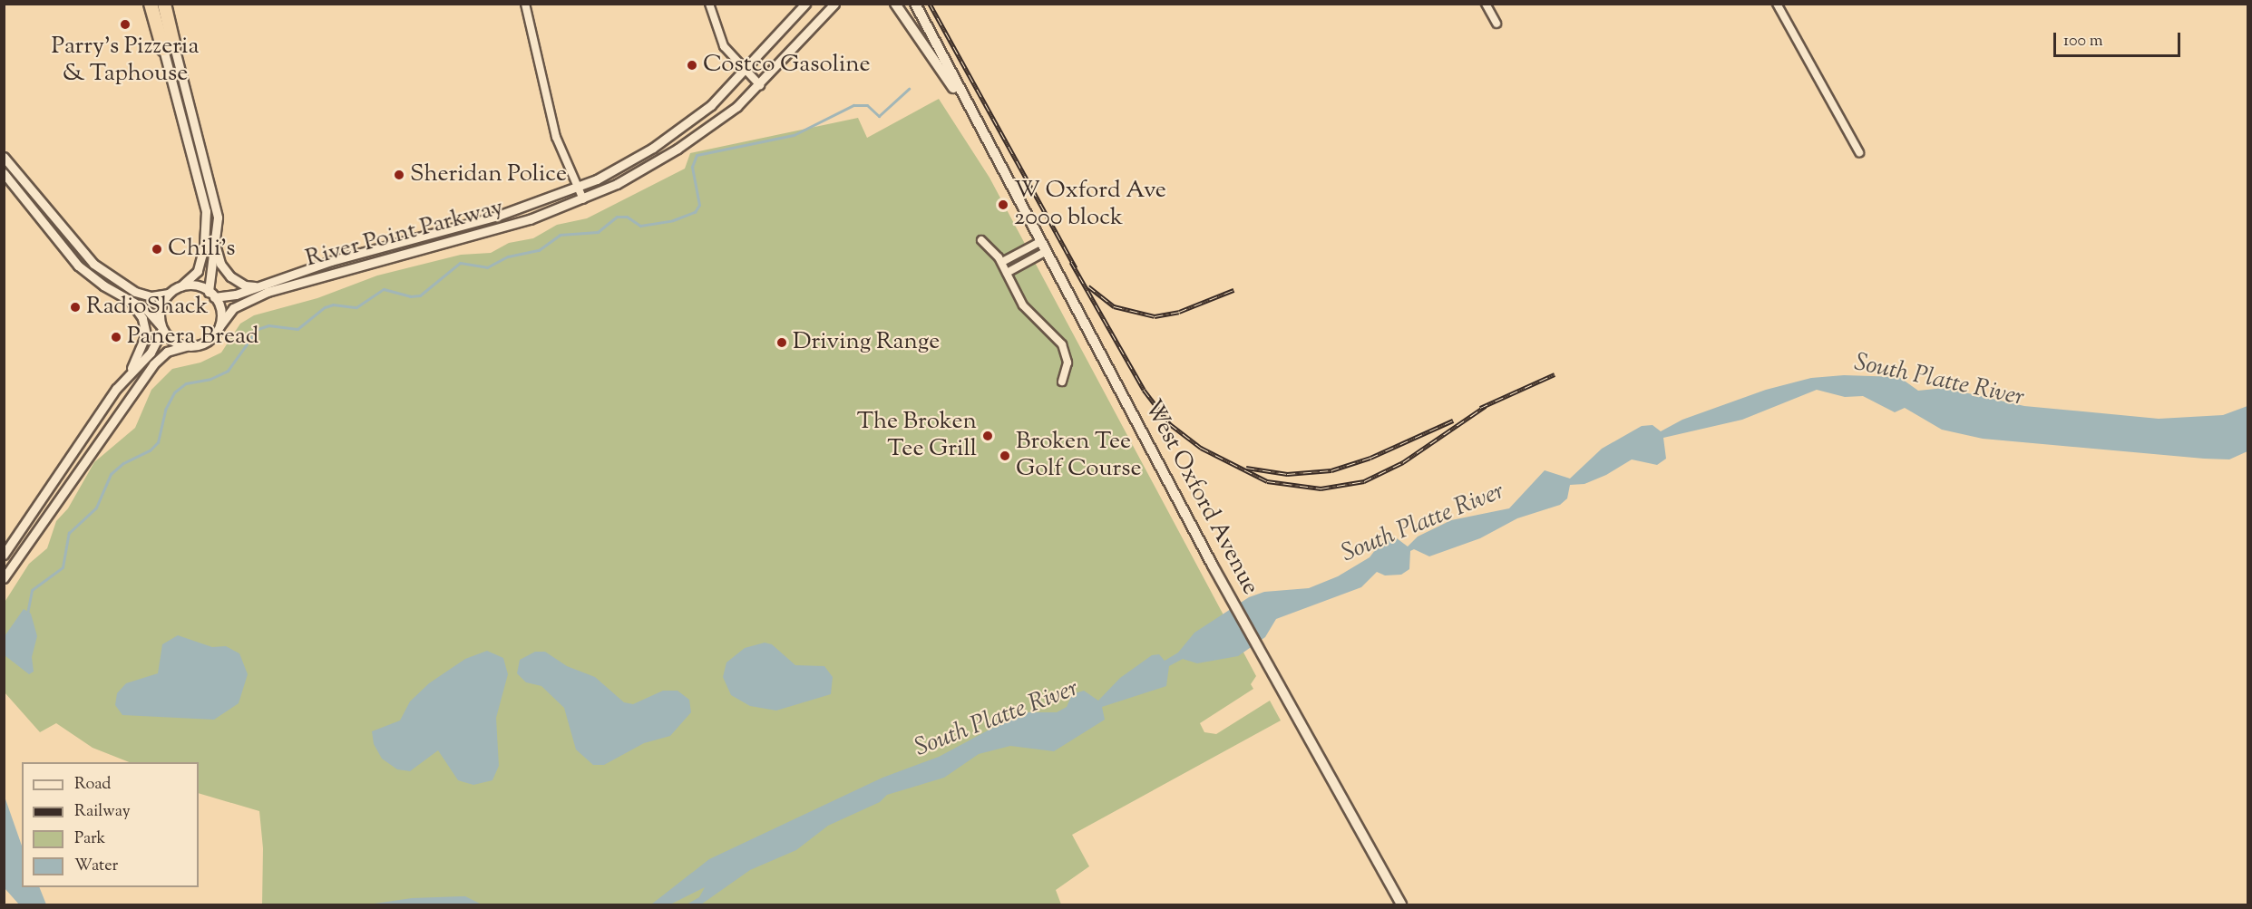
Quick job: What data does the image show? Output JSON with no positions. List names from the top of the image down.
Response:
{
  "streets": {
    "main road": ["West Oxford Avenue"],
    "street": ["River Point Parkway"]
  },
  "water": ["South Platte River"],
  "places": [
    "Parry's Pizzeria & Taphouse",
    "Costco Gasoline",
    "Sheridan Police",
    "W Oxford Ave 2000 block",
    "Chili's",
    "RadioShack",
    "Panera Bread",
    "Driving Range",
    "The Broken Tee Grill",
    "Broken Tee Golf Course"
  ],
  "legend": [
    "Road",
    "Railway",
    "Park",
    "Water"
  ],
  "scale_bar": "100 m"
}
